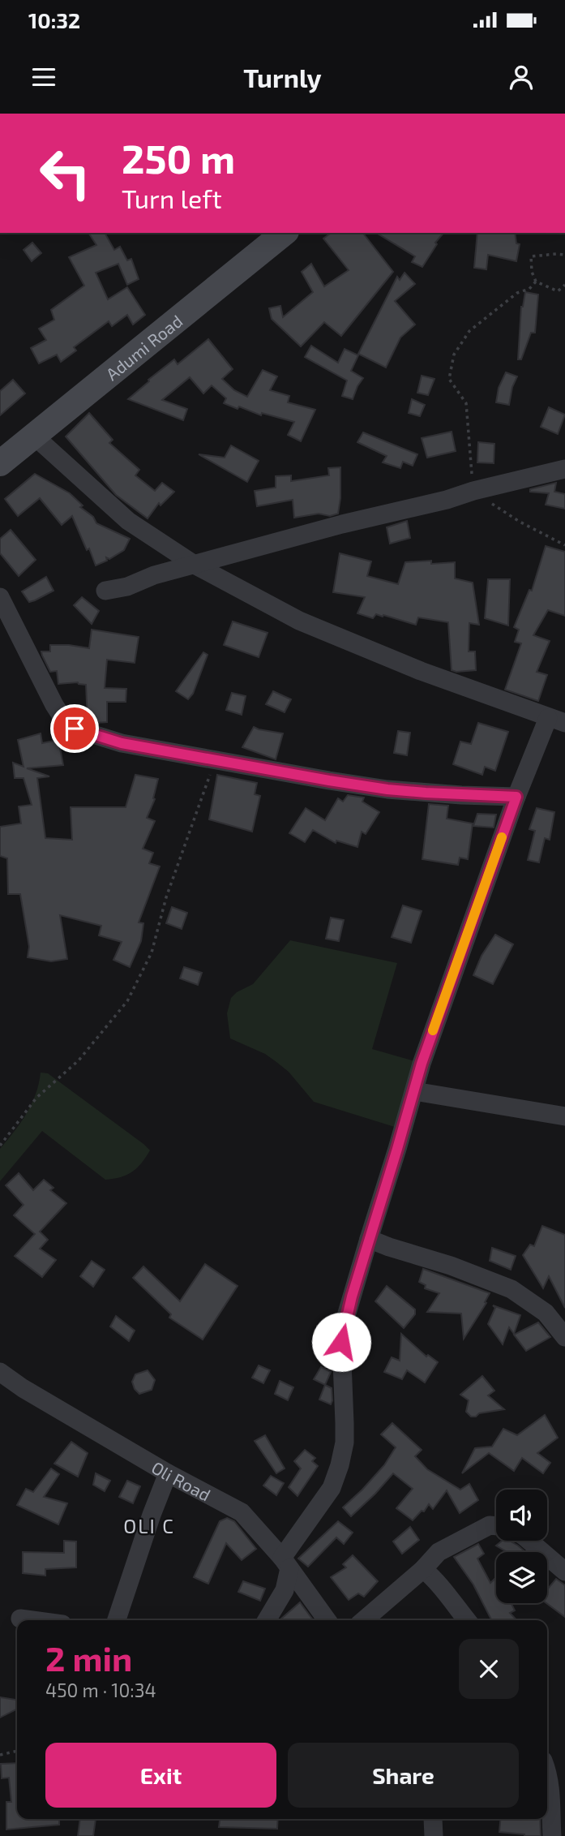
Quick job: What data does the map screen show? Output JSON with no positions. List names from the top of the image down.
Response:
{
  "streets": {
    "main road": ["Adumi Road"],
    "street": ["Oli Road"]
  },
  "districts": ["OLI C"],
  "page": {
    "status": "10:32",
    "header": "Turnly",
    "turn": ["250 m", "Turn left"],
    "heading": ["2 min", "450 m · 10:34"],
    "buttons": ["Exit", "Share"]
  }
}
